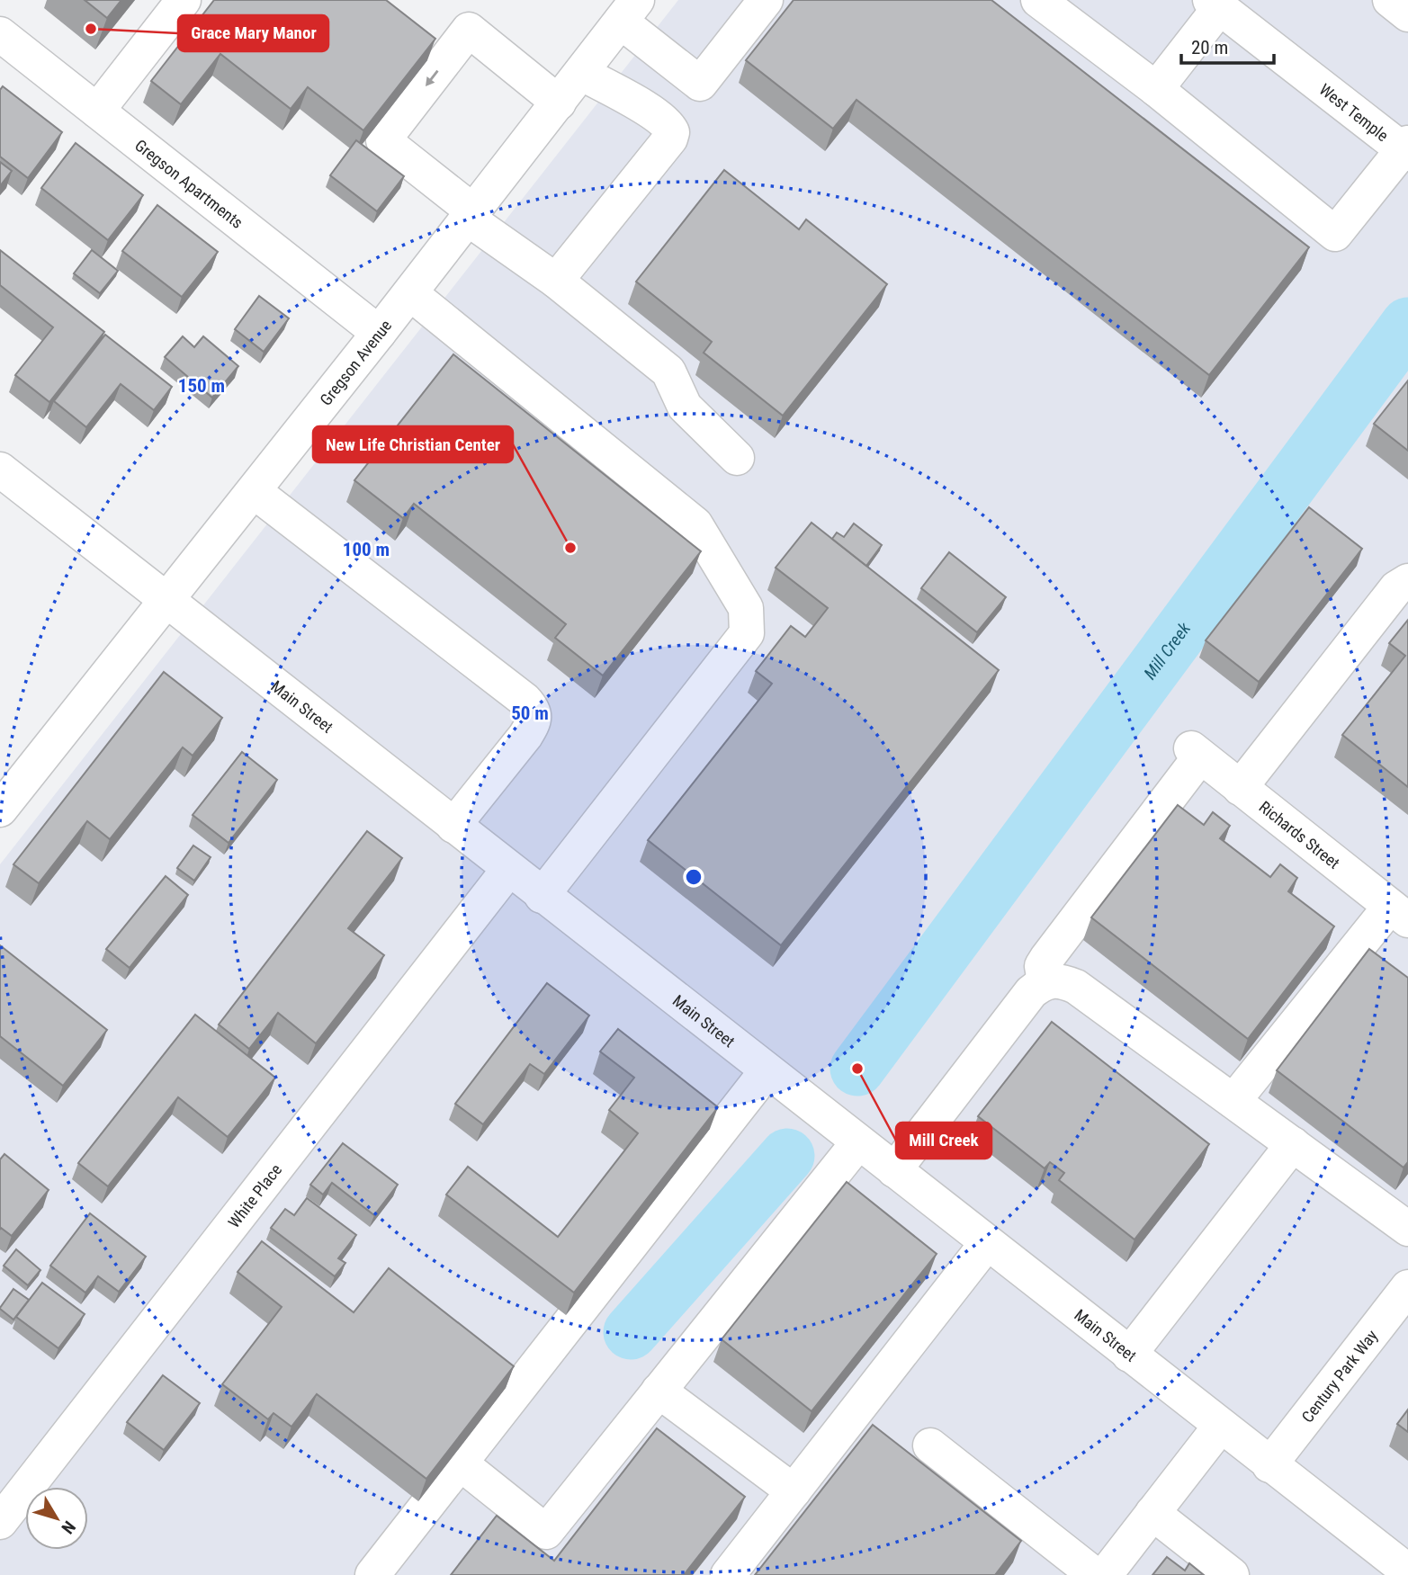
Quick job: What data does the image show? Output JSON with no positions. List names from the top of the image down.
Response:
{
  "streets": {
    "street": [
      "West Temple",
      "Gregson Apartments",
      "Gregson Avenue",
      "Main Street",
      "Richards Street",
      "White Place",
      "Century Park Way"
    ]
  },
  "crossings": [
    ["Gregson Apartments", "Gregson Avenue"],
    ["Gregson Avenue", "Main Street"],
    ["Main Street", "White Place"],
    ["Main Street", "Century Park Way"]
  ],
  "water": ["Mill Creek"],
  "places": ["Grace Mary Manor", "New Life Christian Center", "Mill Creek"],
  "scale_bar": "20 m",
  "north": "bottom right",
  "rings": ["150 m", "100 m", "50 m"]
}
